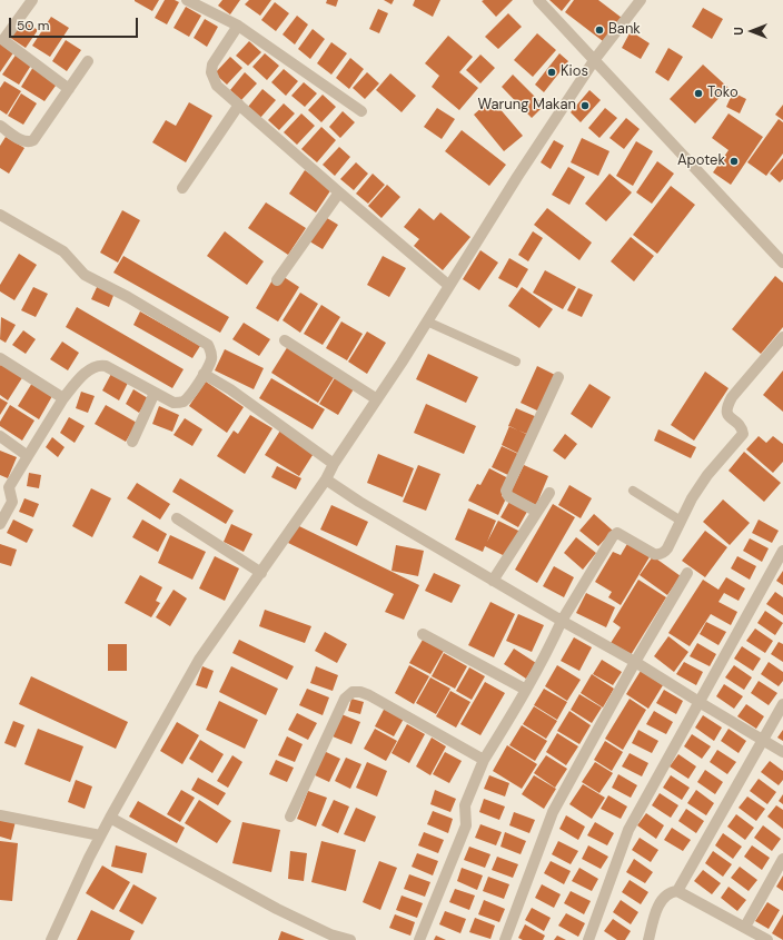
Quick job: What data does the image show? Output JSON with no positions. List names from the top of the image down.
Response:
{
  "places": [
    "Bank",
    "Kios",
    "Toko",
    "Warung Makan",
    "Apotek"
  ],
  "scale_bar": "50 m",
  "north": "left"
}
